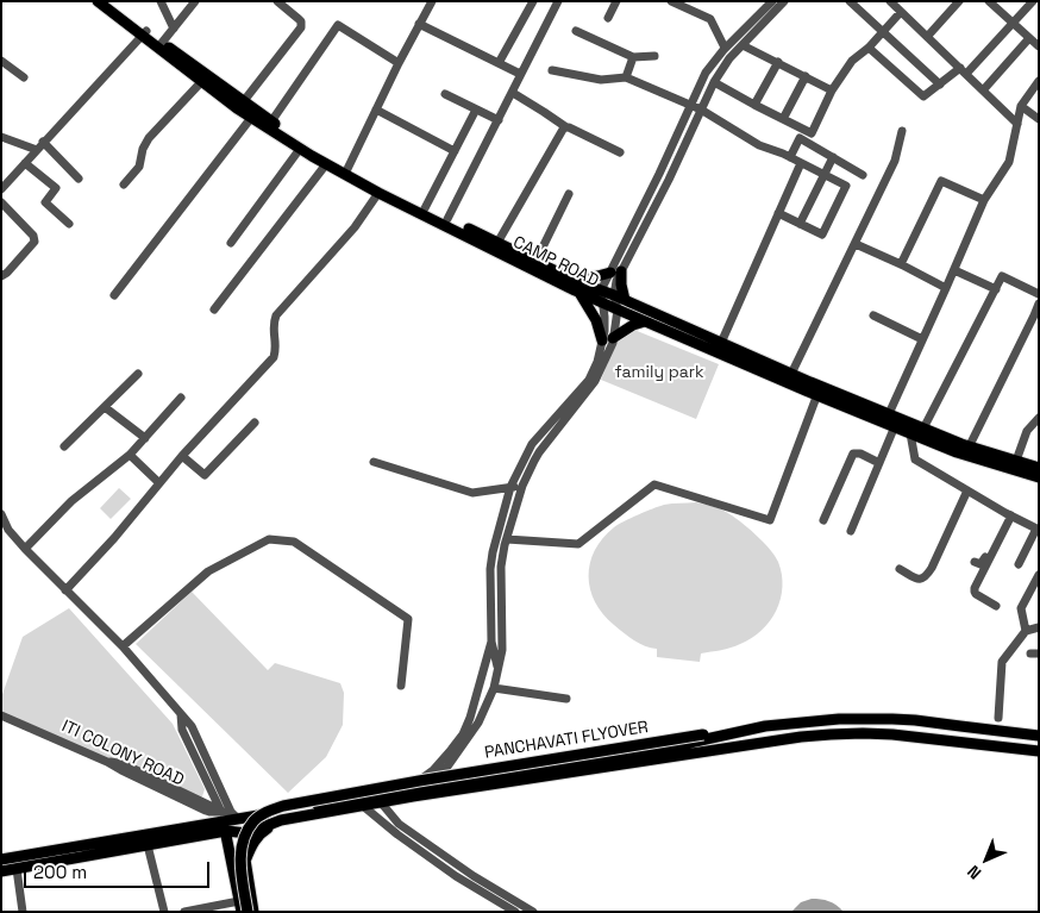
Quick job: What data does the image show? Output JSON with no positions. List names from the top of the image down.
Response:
{
  "streets": {
    "main road": ["CAMP ROAD", "PANCHAVATI FLYOVER"],
    "street": ["ITI COLONY ROAD"]
  },
  "parks": ["family park"],
  "scale_bar": "200 m",
  "north": "bottom left"
}
